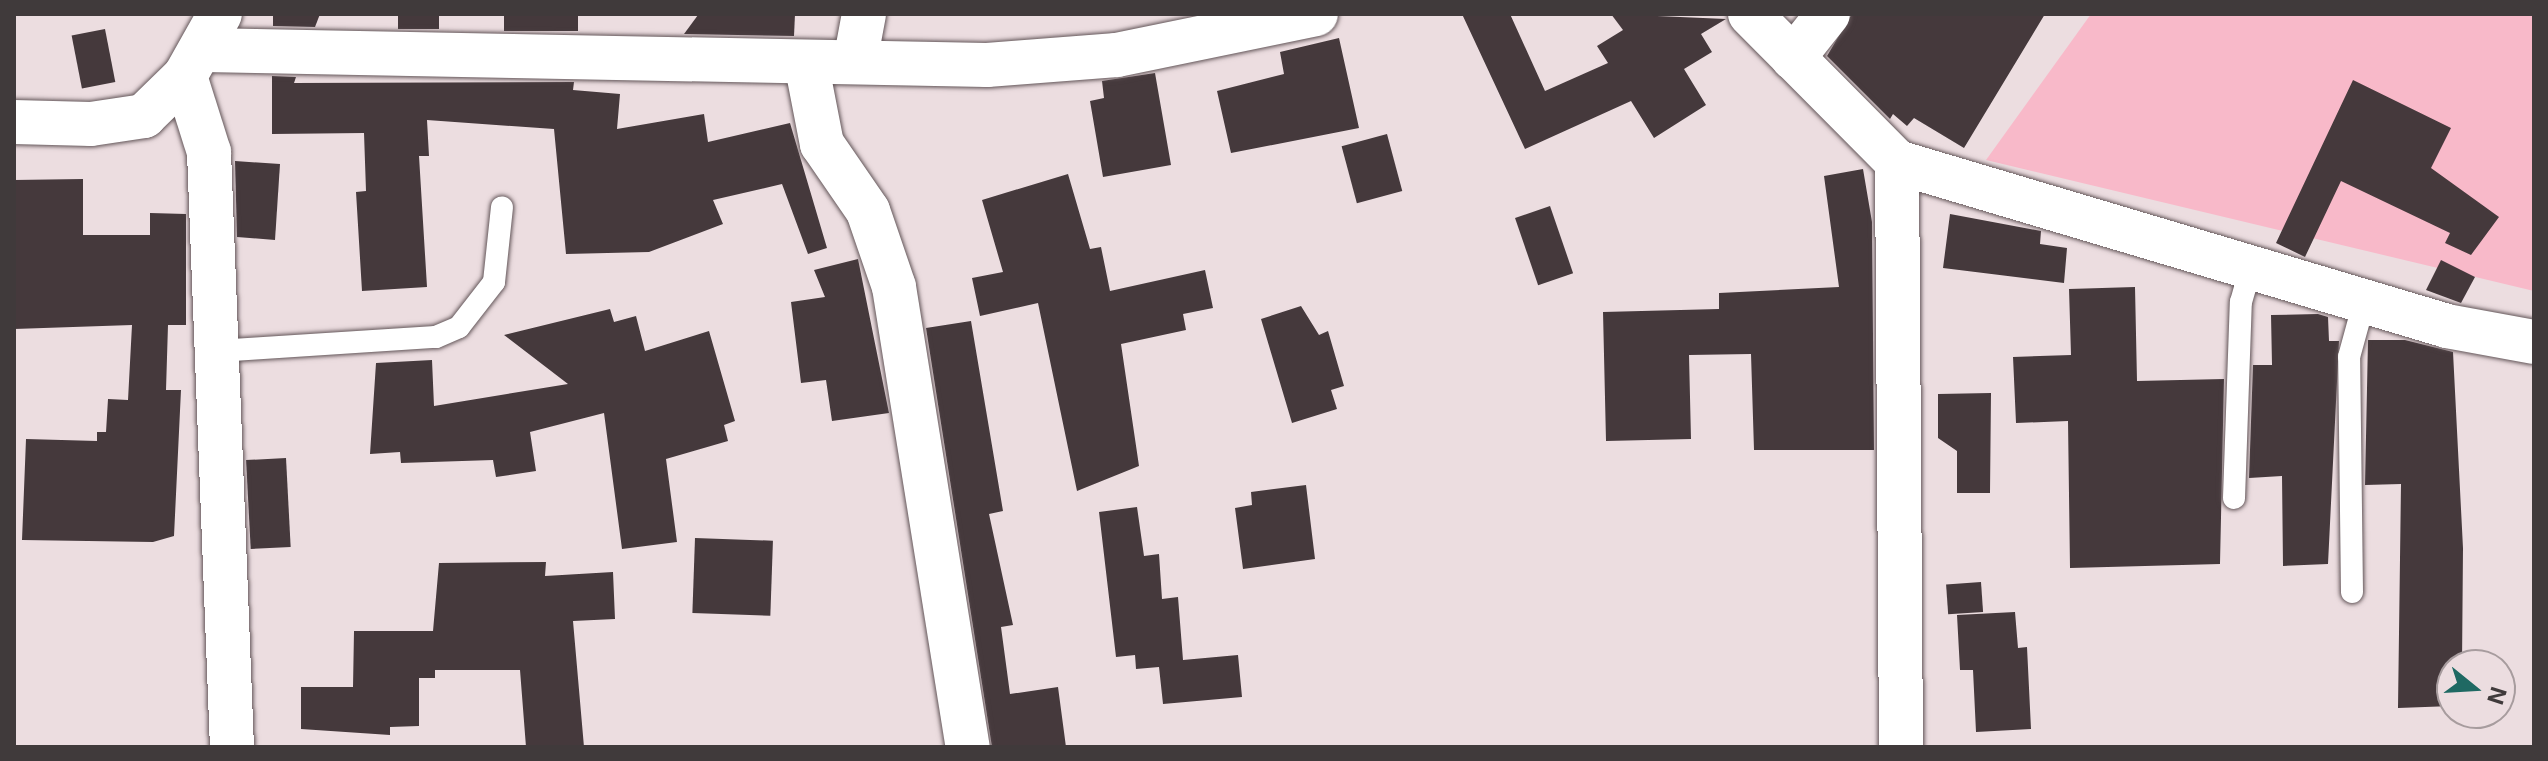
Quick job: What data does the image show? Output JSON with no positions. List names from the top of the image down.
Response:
{
  "north": "right"
}
